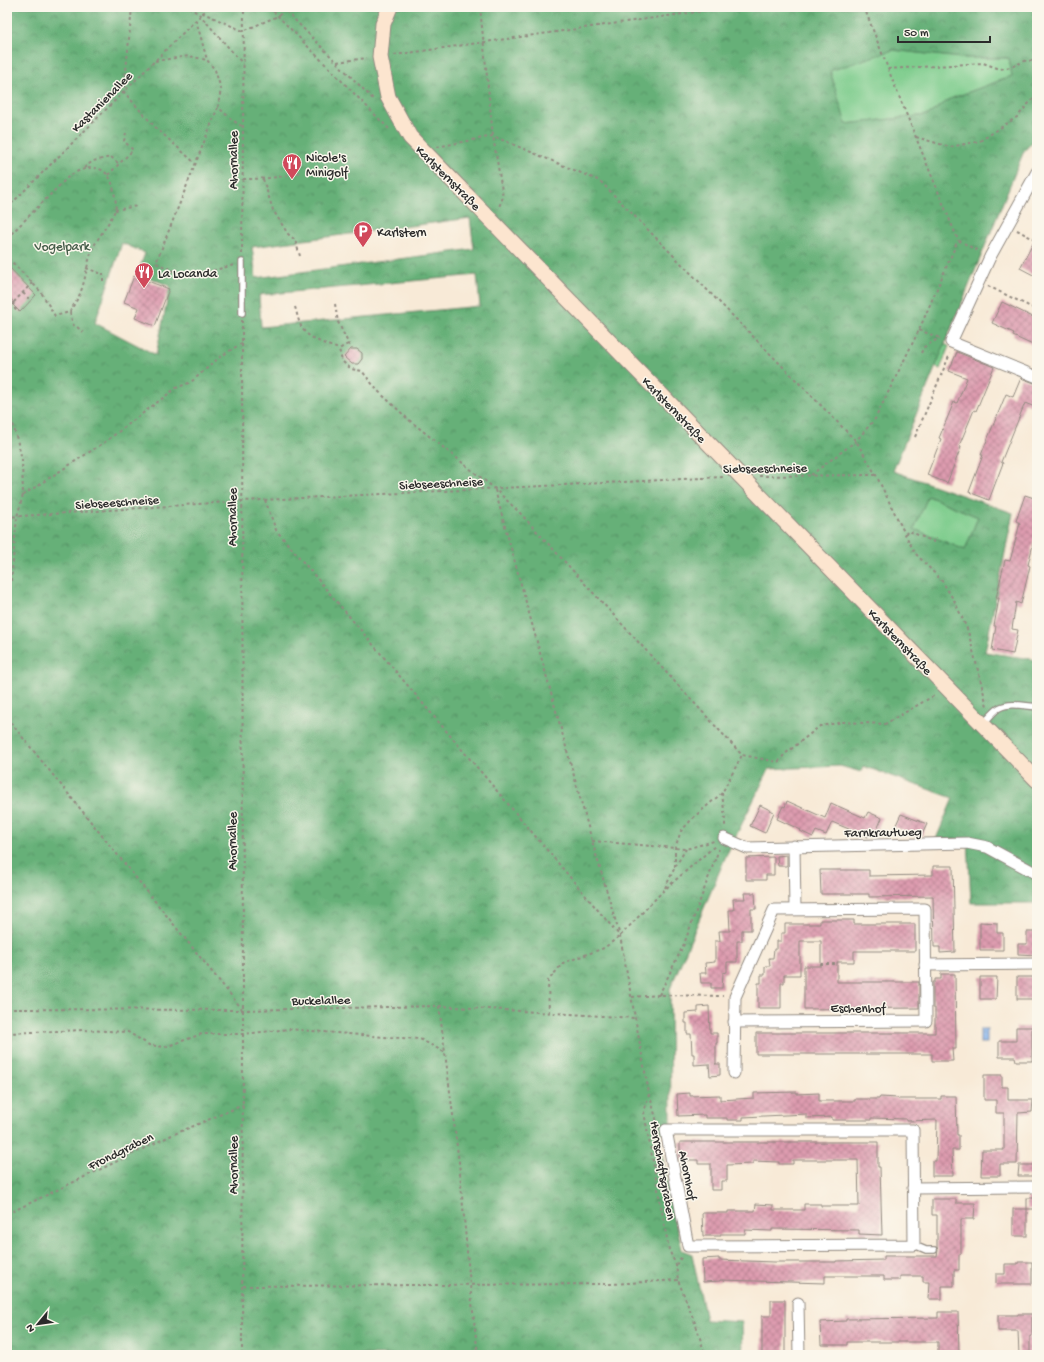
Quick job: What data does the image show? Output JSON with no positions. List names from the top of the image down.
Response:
{
  "streets": {
    "street": [
      "Karlsternstraße",
      "Farnkrautweg",
      "Eschenhof",
      "Ahornhof"
    ],
    "path": [
      "Kastanienallee",
      "Ahornallee",
      "Siebseeschneise",
      "Buckelallee",
      "Frondgraben",
      "Herrschaftsgraben"
    ]
  },
  "crossings": [
    ["Ahornallee", "Siebseeschneise"],
    ["Ahornallee", "Buckelallee"],
    ["Ahornallee", "Frondgraben"],
    ["Karlsternstraße", "Siebseeschneise"],
    ["Siebseeschneise", "Herrschaftsgraben"],
    ["Buckelallee", "Herrschaftsgraben"]
  ],
  "parks": ["Vogelpark"],
  "places": {
    "restaurant": ["Nicole's Minigolf", "La Locanda"],
    "parking": ["Karlstern"]
  },
  "scale_bar": "50 m",
  "north": "bottom left"
}
